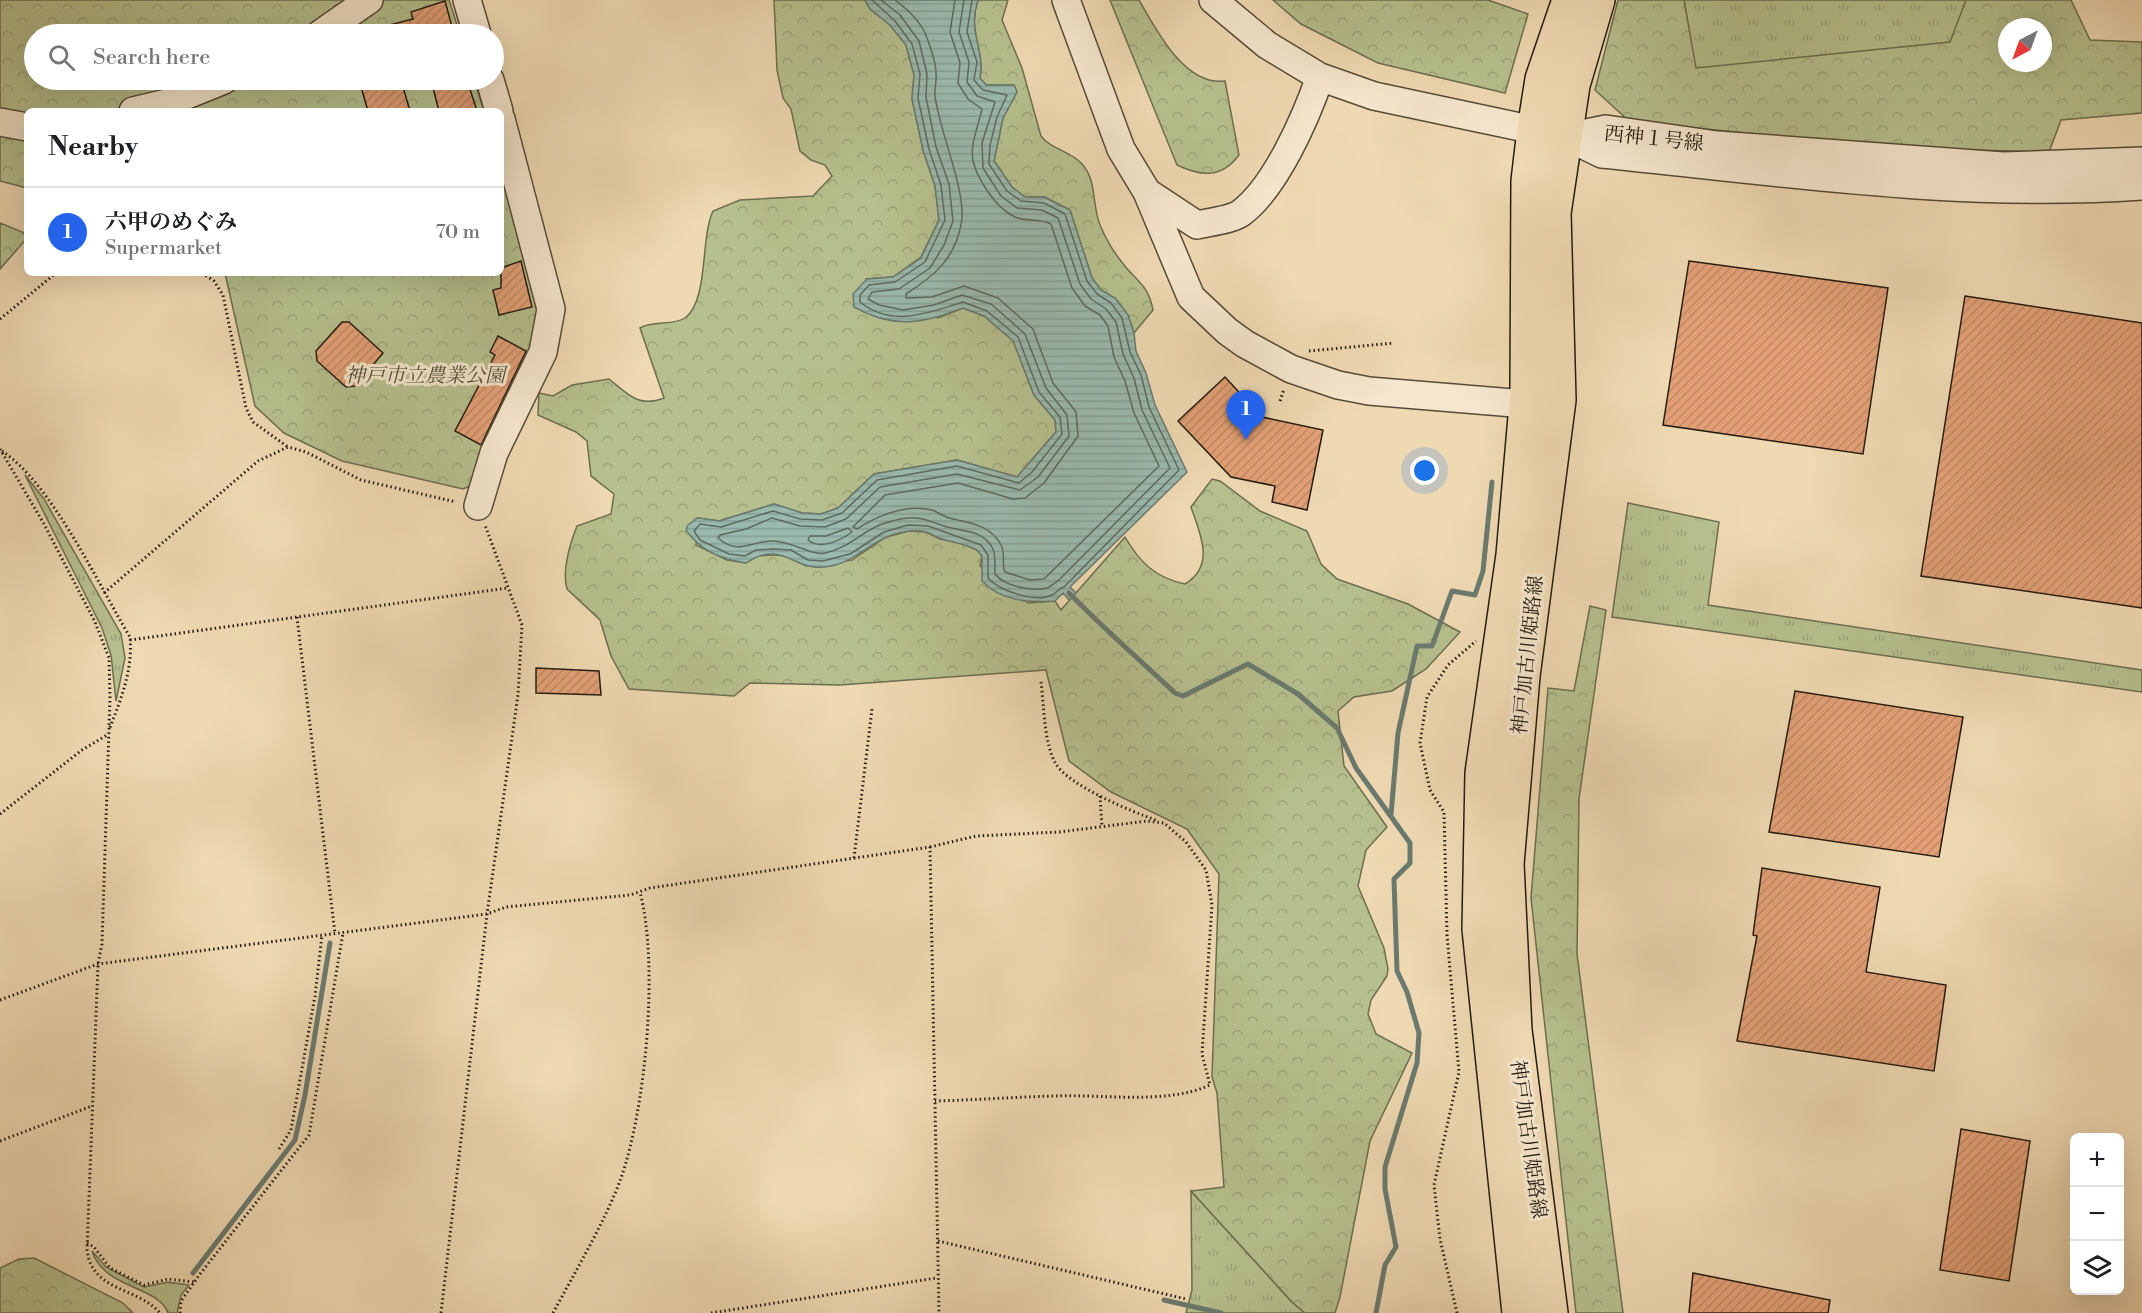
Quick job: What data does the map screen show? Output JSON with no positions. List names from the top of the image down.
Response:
{
  "streets": {
    "main road": ["神戸加古川姫路線"],
    "street": ["西神１号線"]
  },
  "crossings": [
    ["西神１号線", "神戸加古川姫路線"]
  ],
  "parks": ["神戸市立農業公園"],
  "north": "bottom left",
  "page": {
    "search": "Search here",
    "heading": "Nearby",
    "list": [
      {
        "mark": "1",
        "name": "六甲のめぐみ",
        "note": "Supermarket",
        "value": "70 m"
      }
    ],
    "pins": "1",
    "map_buttons": ["+", "−"]
  }
}
